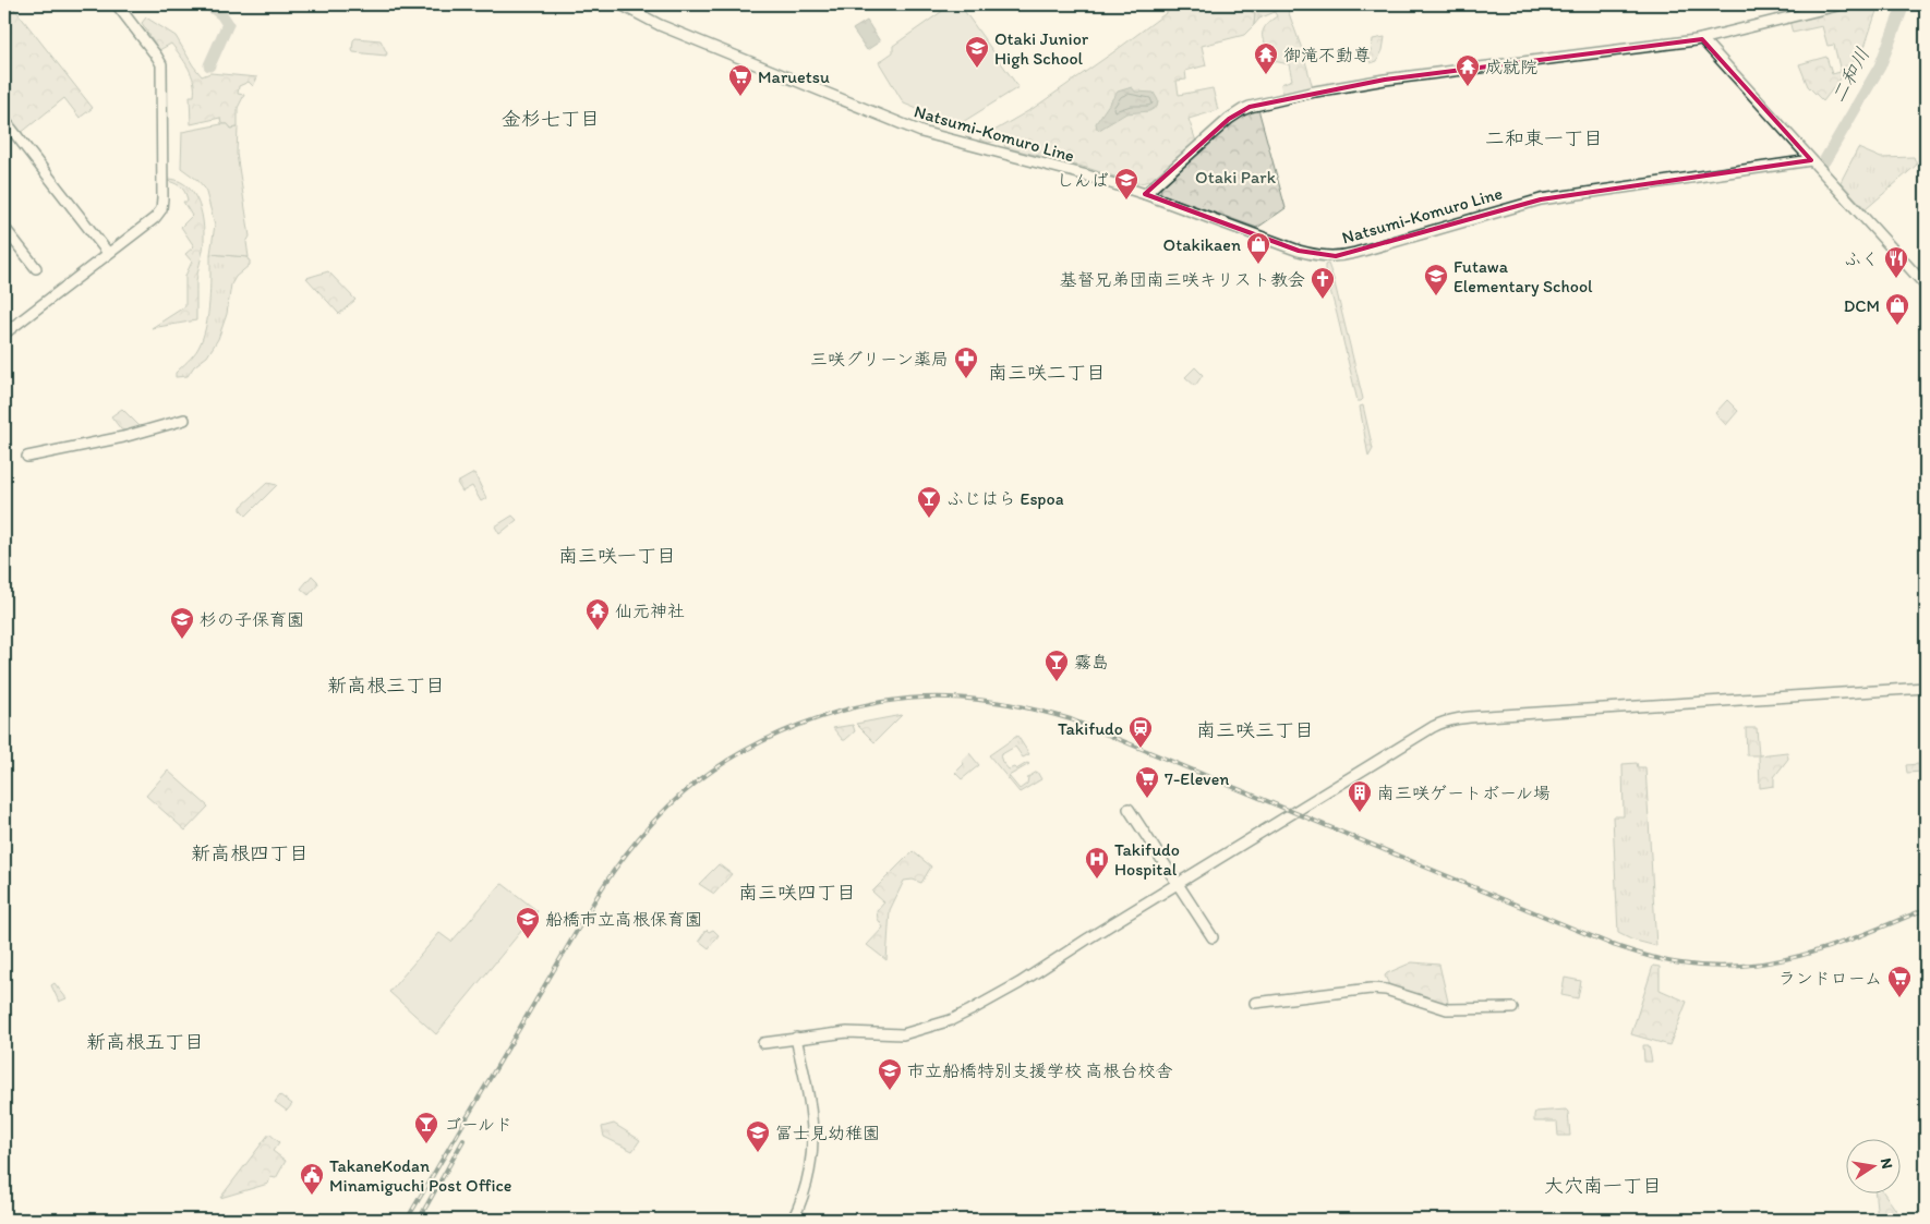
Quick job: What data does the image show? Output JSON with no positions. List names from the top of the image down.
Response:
{
  "streets": {
    "street": ["Natsumi-Komuro Line"]
  },
  "districts": [
    "金杉七丁目",
    "二和東一丁目",
    "南三咲二丁目",
    "南三咲一丁目",
    "新高根三丁目",
    "南三咲三丁目",
    "新高根四丁目",
    "南三咲四丁目",
    "新高根五丁目",
    "大穴南一丁目"
  ],
  "water": ["二和川"],
  "parks": ["Otaki Park"],
  "places": {
    "school or university": [
      "Otaki Junior High School",
      "しんば",
      "Futawa Elementary School",
      "杉の子保育園",
      "船橋市立高根保育園",
      "市立船橋特別支援学校 高根台校舎",
      "冨士見幼稚園"
    ],
    "temple": ["御滝不動尊", "成就院", "仙元神社"],
    "supermarket": ["Maruetsu", "7-Eleven", "ランドローム"],
    "shop": ["Otakikaen", "DCM"],
    "restaurant": ["ふく"],
    "church": ["基督兄弟団南三咲キリスト教会"],
    "pharmacy": ["三咲グリーン薬局"],
    "bar": ["ふじはら Espoa", "霧島", "ゴールド"],
    "station": ["Takifudo"],
    "building": ["南三咲ゲートボール場"],
    "hospital": ["Takifudo Hospital"],
    "public building": ["TakaneKodan Minamiguchi Post Office"]
  },
  "north": "right"
}
